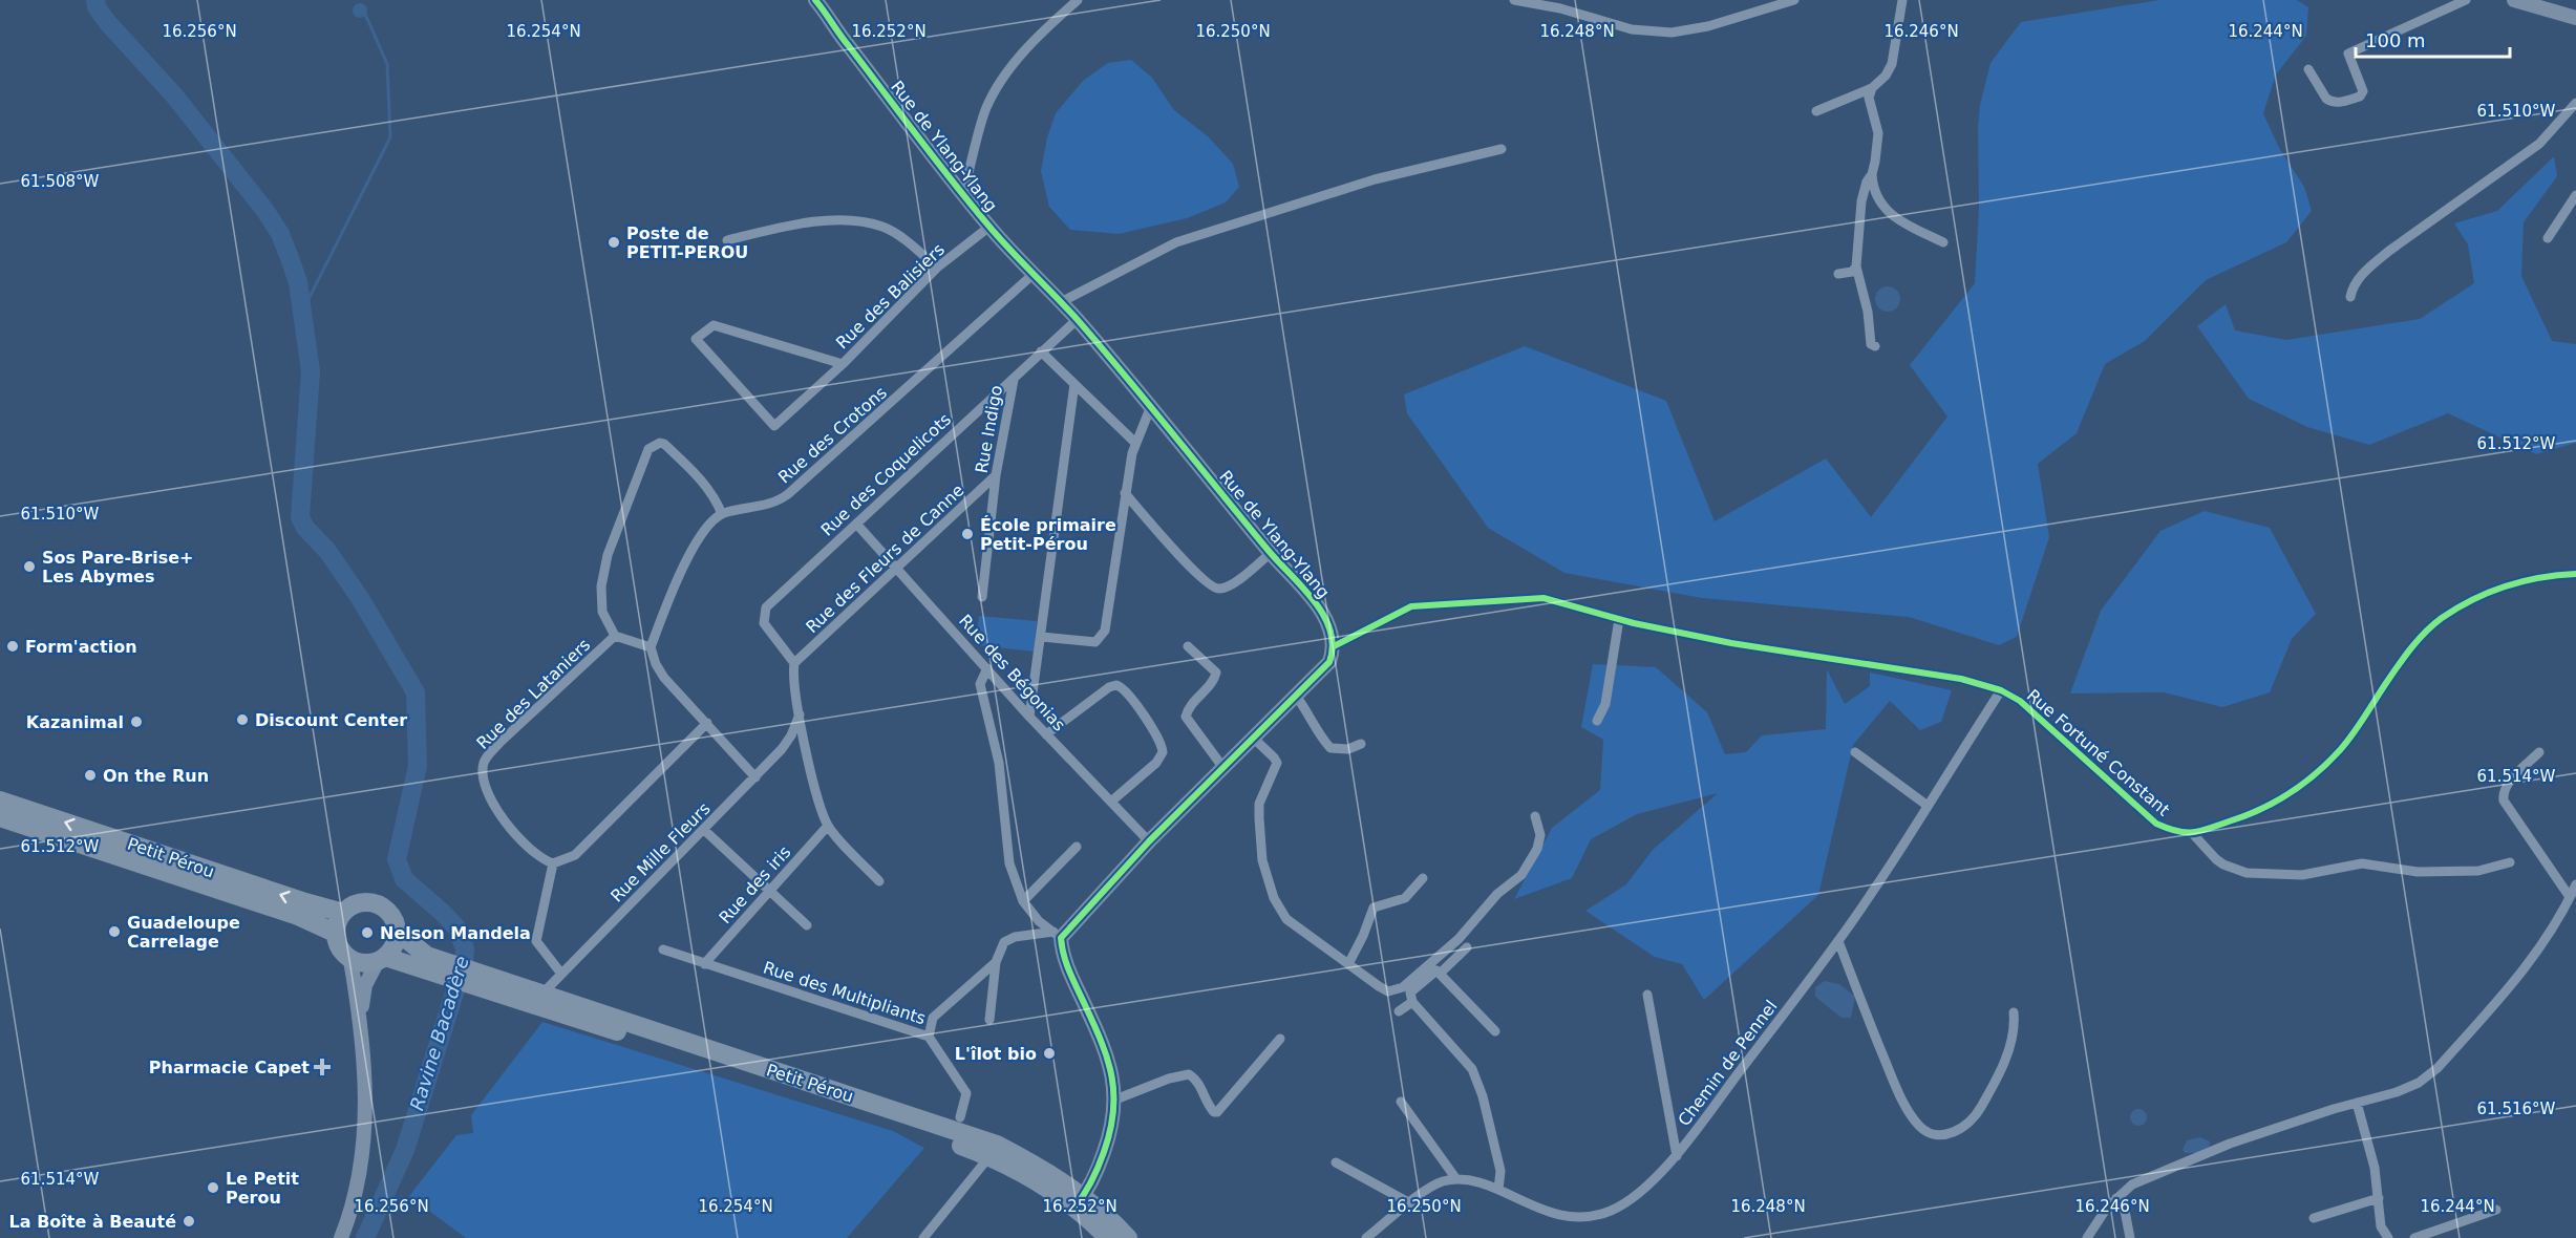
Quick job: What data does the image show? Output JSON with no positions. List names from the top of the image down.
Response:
{
  "streets": {
    "highway": ["Petit Pérou"],
    "street": [
      "Rue de Ylang-Ylang",
      "Rue des Balisiers",
      "Rue Indigo",
      "Rue des Crotons",
      "Rue des Coquelicots",
      "Rue des Fleurs de Canne",
      "Rue des Bégonias",
      "Rue des Lataniers",
      "Rue Fortuné Constant",
      "Rue Mille Fleurs",
      "Rue des iris",
      "Rue des Multipliants",
      "Chemin de Pennel"
    ]
  },
  "crossings": [
    ["Rue de Ylang-Ylang", "Rue des Balisiers"],
    ["Rue de Ylang-Ylang", "Rue des Crotons"],
    ["Rue de Ylang-Ylang", "Rue des Coquelicots"],
    ["Rue de Ylang-Ylang", "Rue Fortuné Constant"],
    ["Rue Indigo", "Rue des Coquelicots"],
    ["Rue Indigo", "Rue des Fleurs de Canne"],
    ["Rue des Coquelicots", "Rue des Fleurs de Canne"],
    ["Rue des Coquelicots", "Rue des Bégonias"],
    ["Rue des Fleurs de Canne", "Rue des Bégonias"],
    ["Rue Fortuné Constant", "Chemin de Pennel"],
    ["Rue Mille Fleurs", "Petit Pérou"],
    ["Rue des iris", "Rue des Multipliants"]
  ],
  "water": ["Ravine Bacadère"],
  "places": {
    "other": [
      "Poste de PETIT-PEROU",
      "École primaire Petit-Pérou",
      "Sos Pare-Brise+ Les Abymes",
      "Form'action",
      "Discount Center",
      "Kazanimal",
      "On the Run",
      "Guadeloupe Carrelage",
      "Nelson Mandela",
      "L'îlot bio",
      "Le Petit Perou",
      "La Boîte à Beauté"
    ],
    "health": ["Pharmacie Capet"]
  },
  "scale_bar": "100 m",
  "coordinates": [
    "16.256°N",
    "16.254°N",
    "16.252°N",
    "16.250°N",
    "16.248°N",
    "16.246°N",
    "16.244°N",
    "61.510°W",
    "61.508°W",
    "61.512°W",
    "61.514°W",
    "61.516°W"
  ]
}
